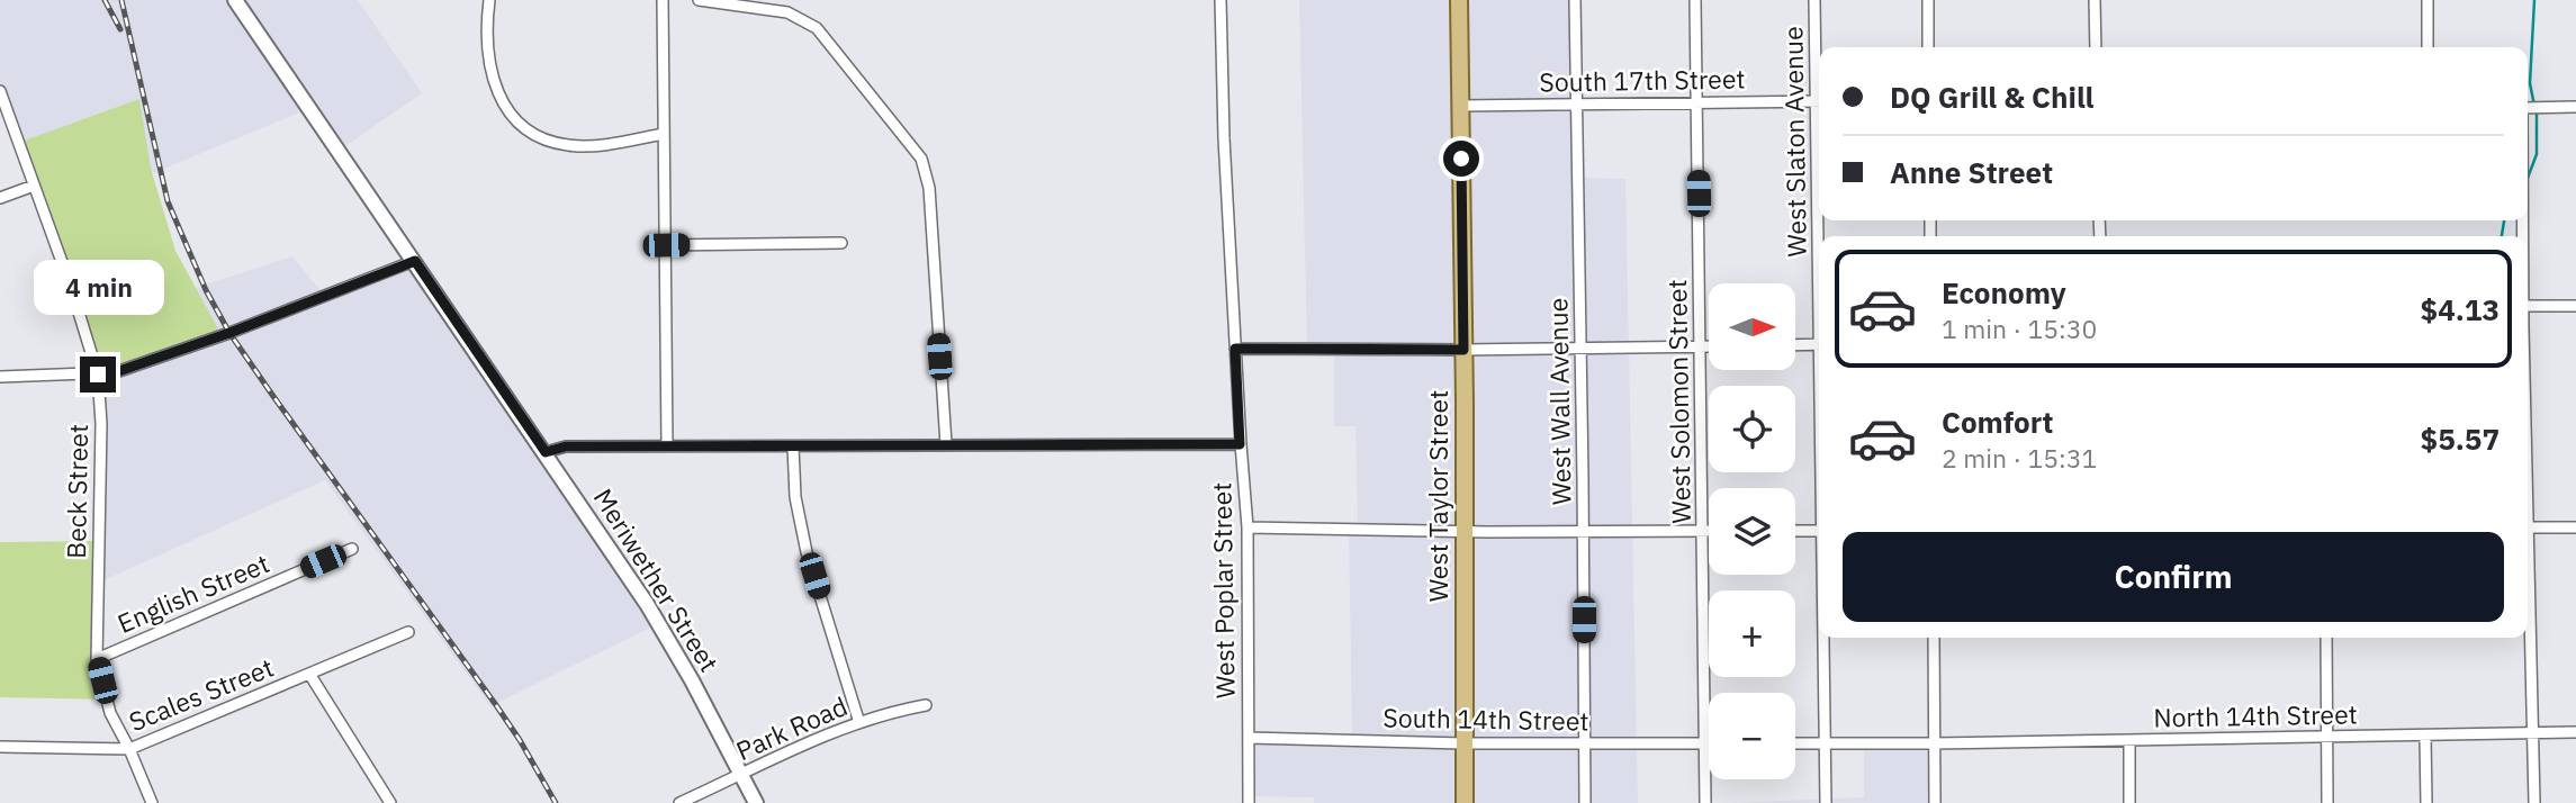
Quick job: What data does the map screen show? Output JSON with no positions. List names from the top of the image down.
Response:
{
  "streets": {
    "main road": ["West Taylor Street"],
    "street": [
      "South 17th Street",
      "West Slaton Avenue",
      "West Wall Avenue",
      "West Solomon Street",
      "Beck Street",
      "Meriwether Street",
      "West Poplar Street",
      "English Street",
      "Scales Street",
      "North 14th Street",
      "South 14th Street",
      "Park Road"
    ]
  },
  "crossings": [
    ["South 17th Street", "West Wall Avenue"],
    ["South 17th Street", "West Solomon Street"],
    ["South 17th Street", "West Taylor Street"],
    ["West Wall Avenue", "South 14th Street"],
    ["West Solomon Street", "South 14th Street"],
    ["Beck Street", "English Street"],
    ["Beck Street", "Scales Street"],
    ["West Taylor Street", "South 14th Street"],
    ["Meriwether Street", "Park Road"],
    ["West Poplar Street", "South 14th Street"]
  ],
  "north": "right",
  "page": {
    "banner": ["DQ Grill & Chill", "Anne Street"],
    "list": [
      {
        "name": "Economy",
        "note": "1 min · 15:30",
        "value": "$4.13"
      },
      {
        "name": "Comfort",
        "note": "2 min · 15:31",
        "value": "$5.57"
      }
    ],
    "bubble": "4 min",
    "map_buttons": ["+", "−"],
    "buttons": "Confirm"
  }
}
